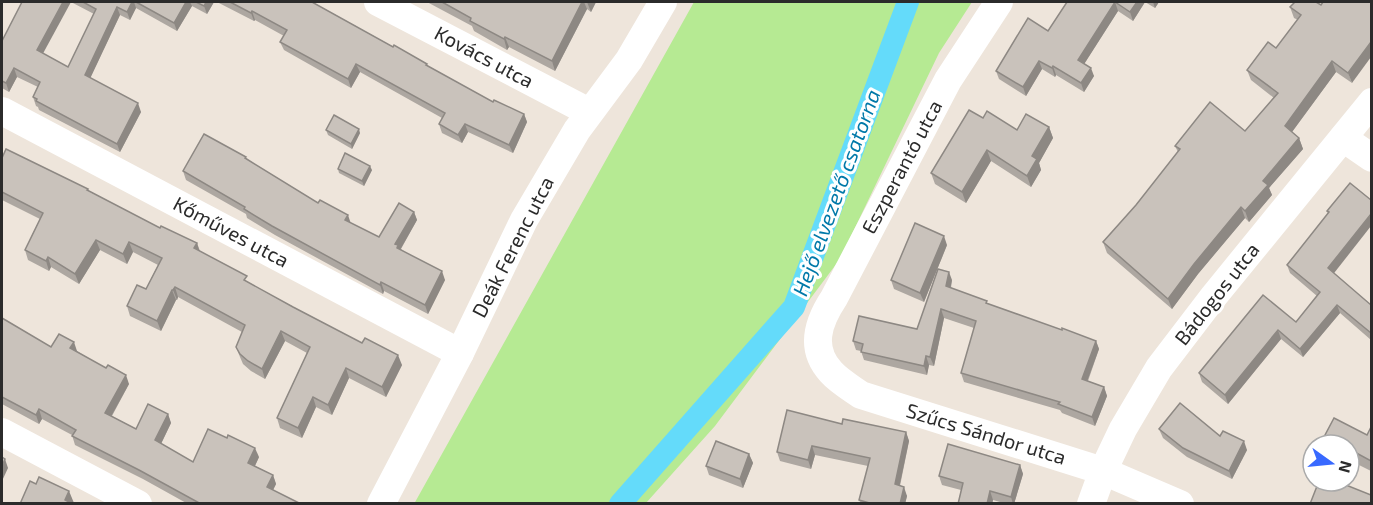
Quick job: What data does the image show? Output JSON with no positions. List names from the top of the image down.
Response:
{
  "streets": {
    "street": [
      "Kovács utca",
      "Eszperantó utca",
      "Kőműves utca",
      "Deák Ferenc utca",
      "Bádogos utca",
      "Szűcs Sándor utca"
    ]
  },
  "crossings": [
    ["Kovács utca", "Deák Ferenc utca"],
    ["Eszperantó utca", "Szűcs Sándor utca"],
    ["Kőműves utca", "Deák Ferenc utca"],
    ["Bádogos utca", "Szűcs Sándor utca"]
  ],
  "water": ["Hejő elvezető csatorna"],
  "north": "right"
}
